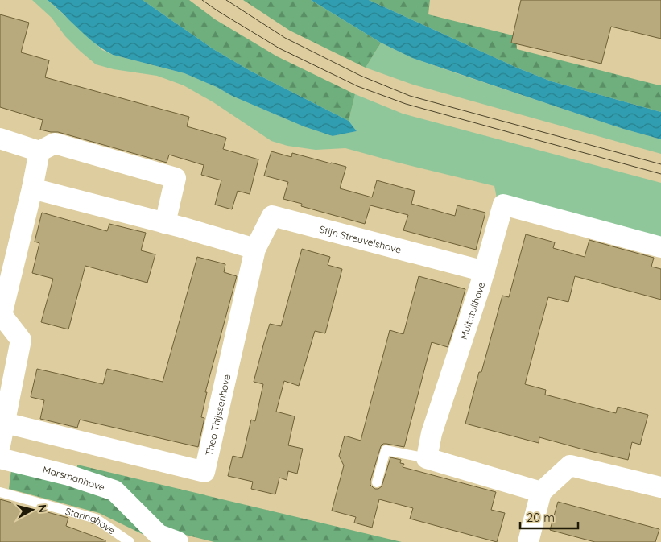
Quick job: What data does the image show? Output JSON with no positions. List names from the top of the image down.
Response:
{
  "streets": {
    "street": [
      "Stijn Streuvelshove",
      "Multatulihove",
      "Theo Thijssenhove",
      "Marsmanhove"
    ],
    "lane": ["Staringhove"]
  },
  "crossings": [
    ["Stijn Streuvelshove", "Multatulihove"],
    ["Stijn Streuvelshove", "Theo Thijssenhove"]
  ],
  "scale_bar": "20 m",
  "north": "right"
}
